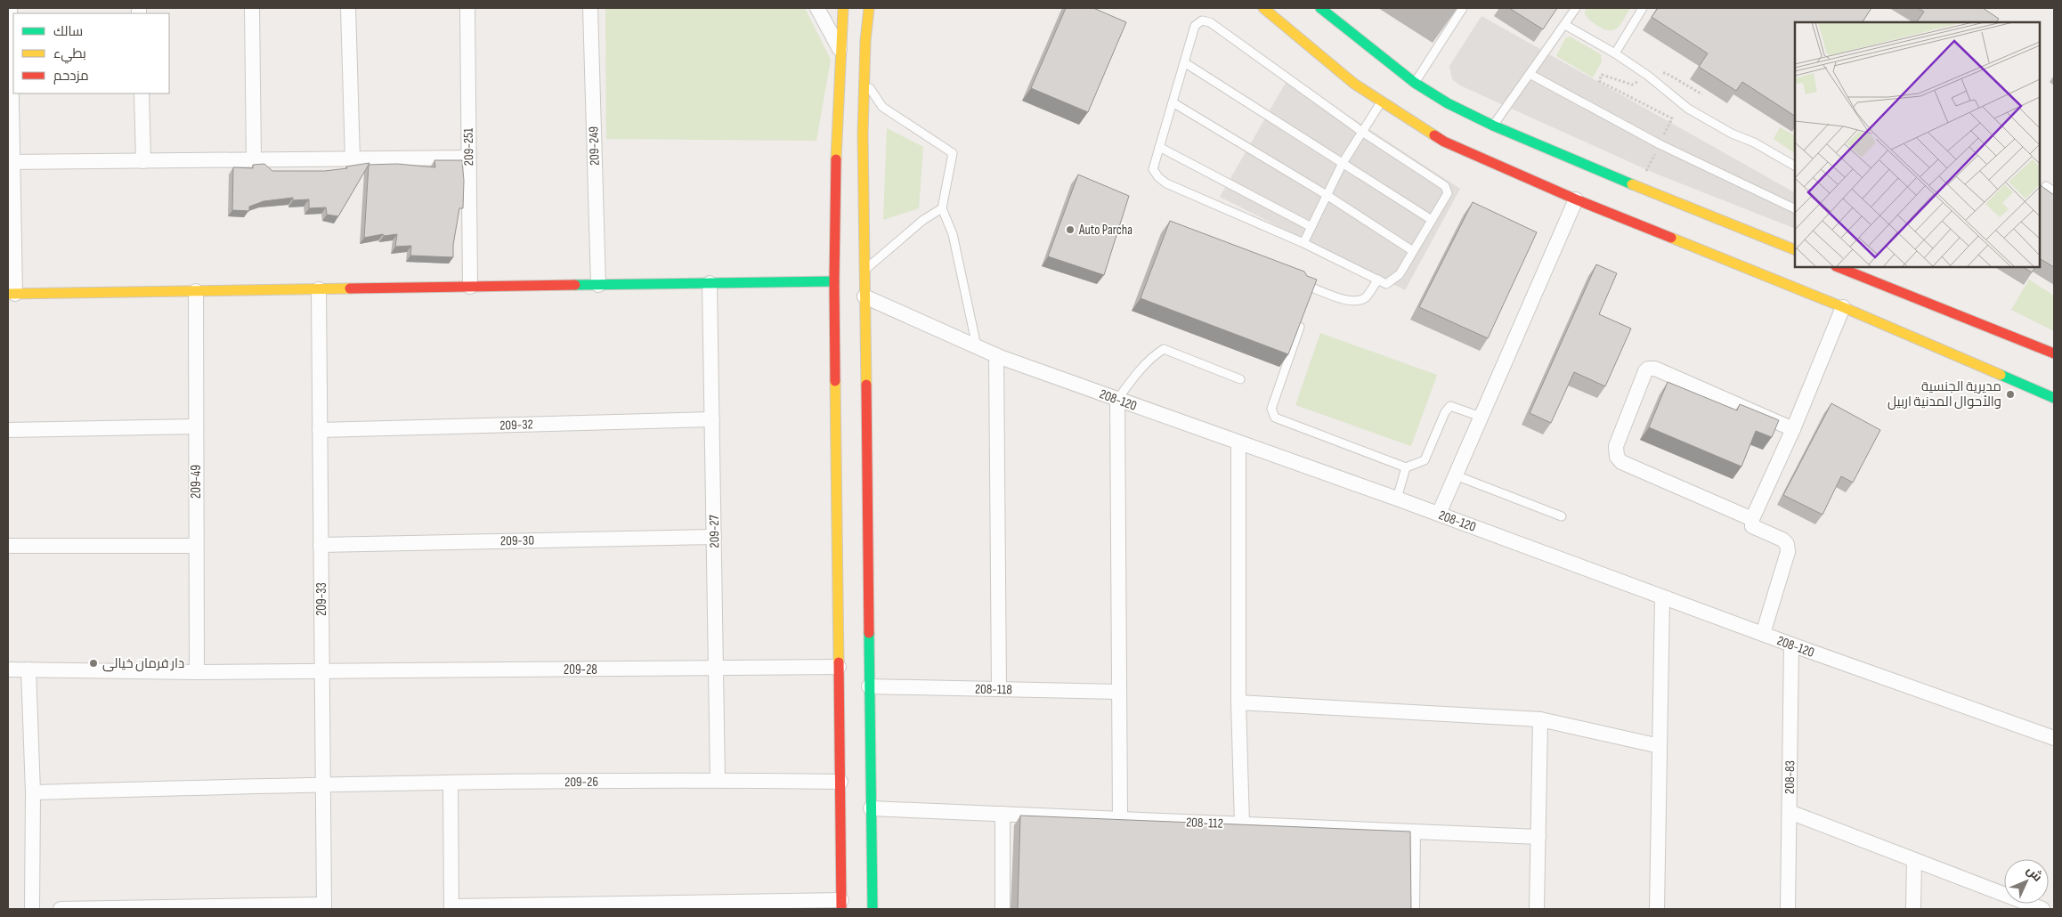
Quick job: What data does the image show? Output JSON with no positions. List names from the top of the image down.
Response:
{
  "streets": {
    "street": [
      "209-249",
      "209-251",
      "208-120",
      "209-32",
      "209-49",
      "209-27",
      "209-30",
      "209-33",
      "209-28",
      "208-118",
      "208-83",
      "209-26",
      "208-112"
    ]
  },
  "crossings": [
    ["208-120", "208-83"],
    ["209-32", "209-27"],
    ["209-32", "209-33"],
    ["209-49", "209-28"],
    ["209-27", "209-30"],
    ["209-27", "209-28"],
    ["209-27", "209-26"],
    ["209-30", "209-33"],
    ["209-33", "209-28"],
    ["209-33", "209-26"]
  ],
  "places": ["Auto Parcha", "مديرية الجنسية والأحوال المدنية اربيل", "دار فرمان خیالی"],
  "legend": ["سالك", "بطيء", "مزدحم"],
  "north": "top right"
}
